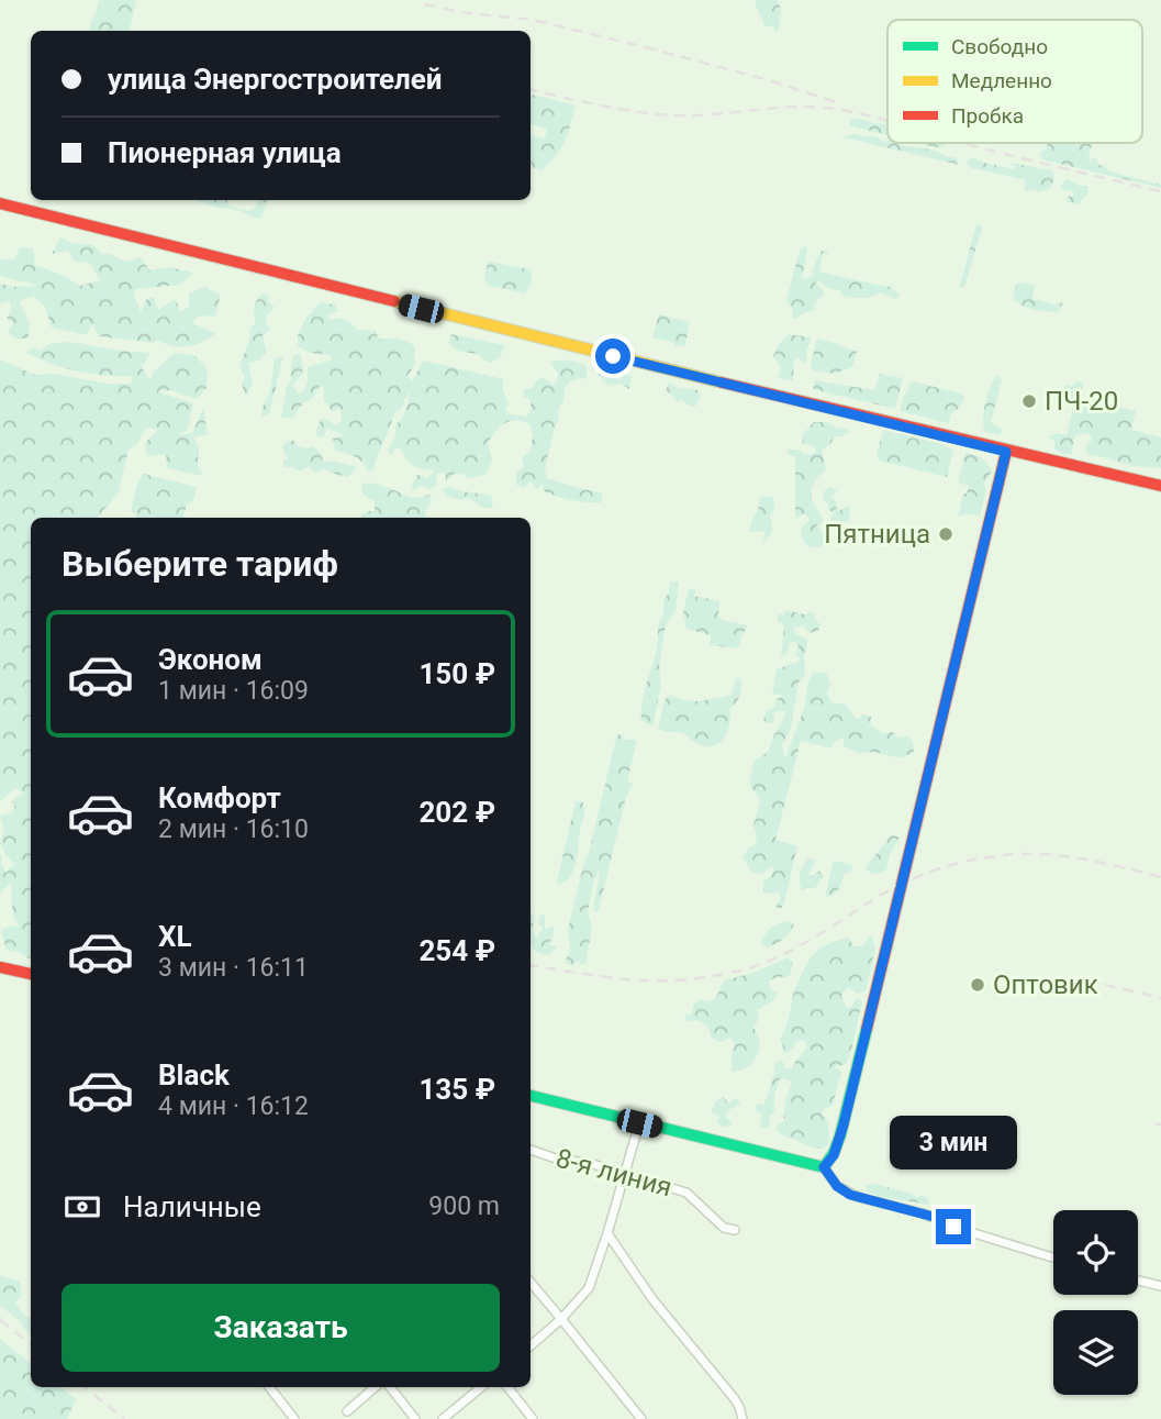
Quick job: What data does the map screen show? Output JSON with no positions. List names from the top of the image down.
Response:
{
  "streets": {
    "street": ["8-я линия"]
  },
  "places": ["ПЧ-20", "Пятница", "Оптовик"],
  "legend": ["Свободно", "Медленно", "Пробка"],
  "page": {
    "banner": ["улица Энергостроителей", "Пионерная улица"],
    "heading": "Выберите тариф",
    "list": [
      {
        "name": "Эконом",
        "note": "1 мин · 16:09",
        "value": "150 ₽"
      },
      {
        "name": "Комфорт",
        "note": "2 мин · 16:10",
        "value": "202 ₽"
      },
      {
        "name": "XL",
        "note": "3 мин · 16:11",
        "value": "254 ₽"
      },
      {
        "name": "Black",
        "note": "4 мин · 16:12",
        "value": "135 ₽"
      }
    ],
    "bubble": "3 мин",
    "pay": ["Наличные", "900 m"],
    "buttons": "Заказать"
  }
}
